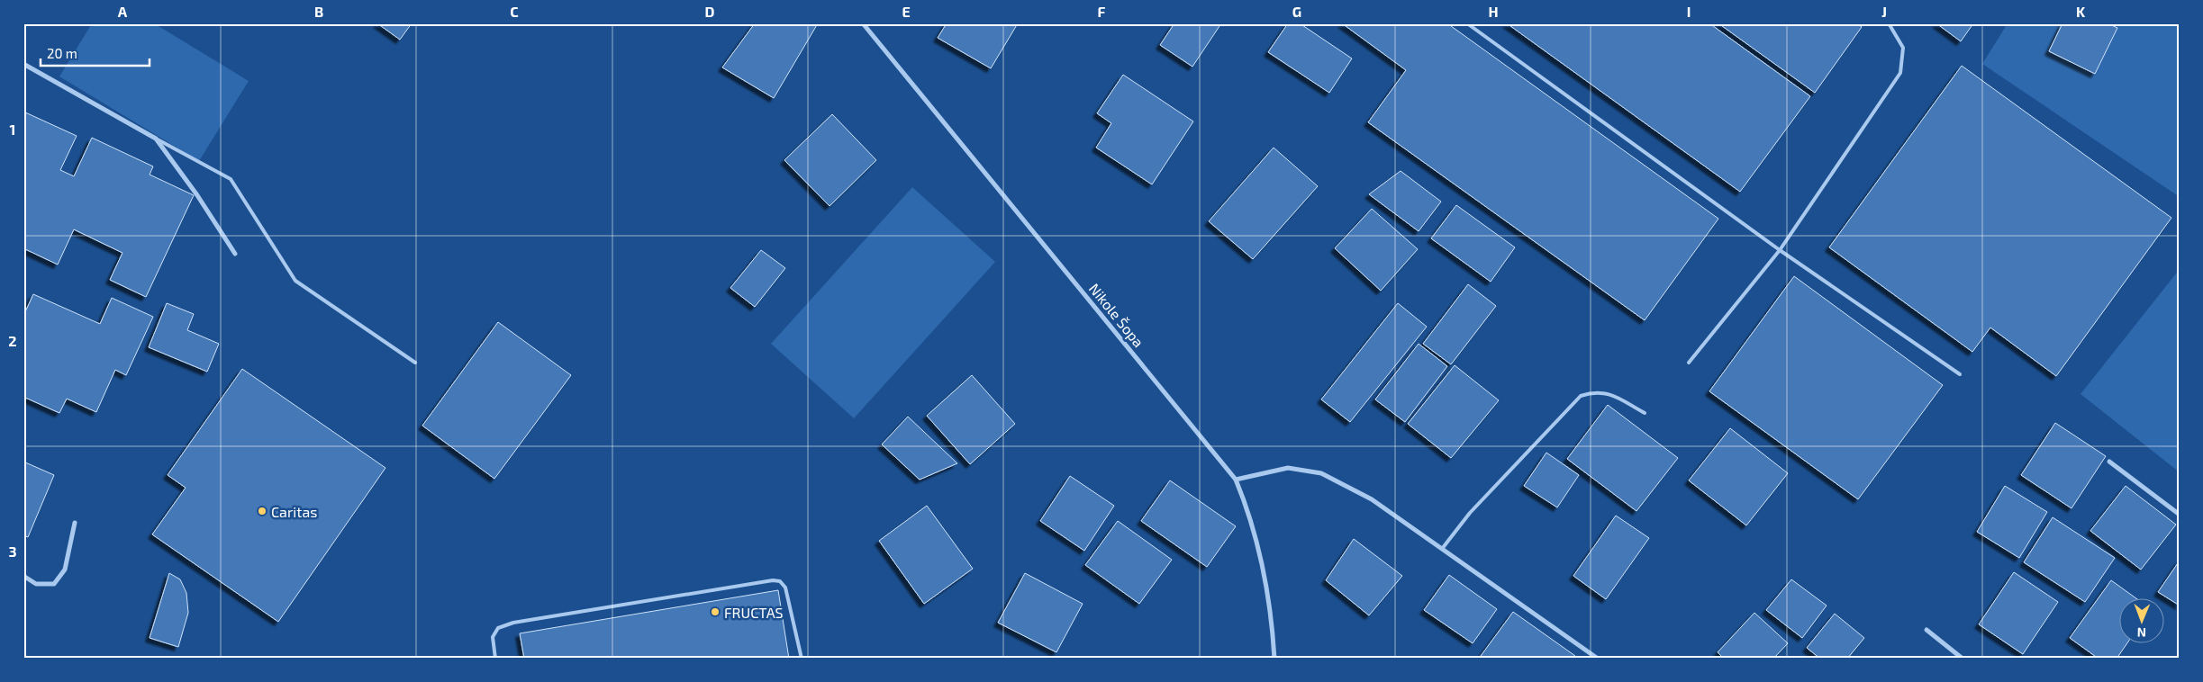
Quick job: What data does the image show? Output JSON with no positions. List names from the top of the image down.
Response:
{
  "streets": {
    "street": ["Nikole Šopa"]
  },
  "places": ["Caritas", "FRUCTAS"],
  "scale_bar": "20 m",
  "north": "bottom",
  "grid": {
    "columns": [
      "A",
      "B",
      "C",
      "D",
      "E",
      "F",
      "G",
      "H",
      "I",
      "J",
      "K"
    ],
    "rows": ["1", "2", "3"]
  }
}
